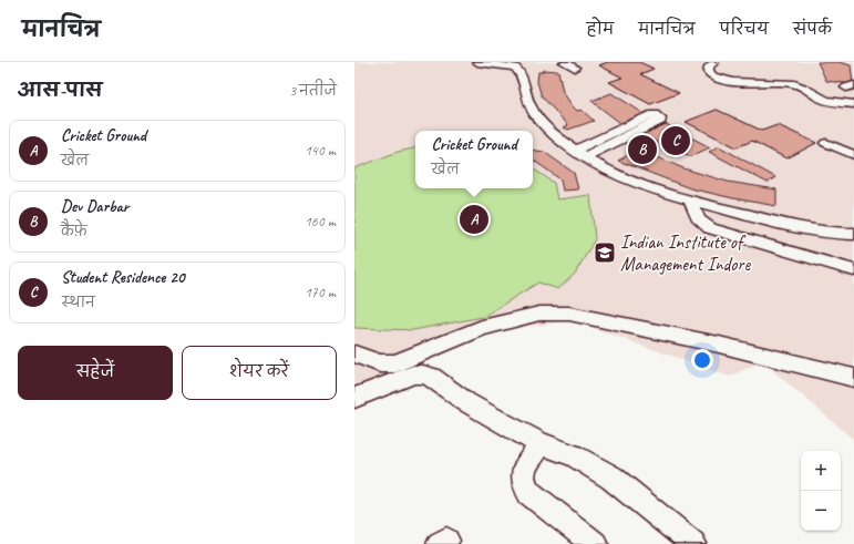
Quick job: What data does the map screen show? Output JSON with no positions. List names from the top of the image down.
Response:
{
  "places": {
    "school or university": ["Indian Institute of Management Indore"]
  },
  "page": {
    "header": "मानचित्र",
    "nav": [
      "होम",
      "मानचित्र",
      "परिचय",
      "संपर्क"
    ],
    "heading": ["आस-पास", "3 नतीजे"],
    "list": [
      {
        "mark": "A",
        "name": "Cricket Ground",
        "note": "खेल",
        "value": "140 m"
      },
      {
        "mark": "B",
        "name": "Dev Darbar",
        "note": "कैफ़े",
        "value": "160 m"
      },
      {
        "mark": "C",
        "name": "Student Residence 20",
        "note": "स्थान",
        "value": "170 m"
      }
    ],
    "pins": ["C", "B", "A"],
    "popup": ["Cricket Ground", "खेल"],
    "buttons": ["सहेजें", "शेयर करें"],
    "map_buttons": ["+", "−"]
  }
}
